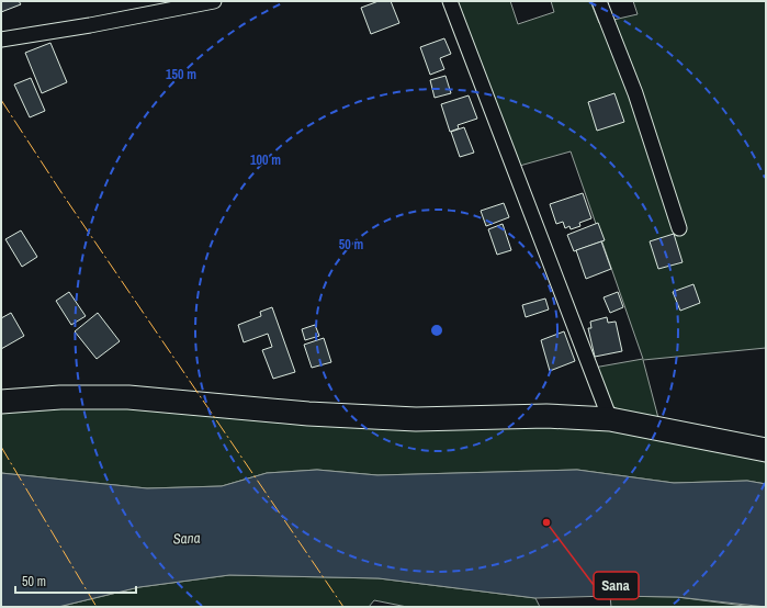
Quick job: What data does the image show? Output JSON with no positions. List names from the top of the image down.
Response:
{
  "water": ["Sana"],
  "places": ["Sana"],
  "scale_bar": "50 m",
  "rings": ["150 m", "100 m", "50 m"]
}
